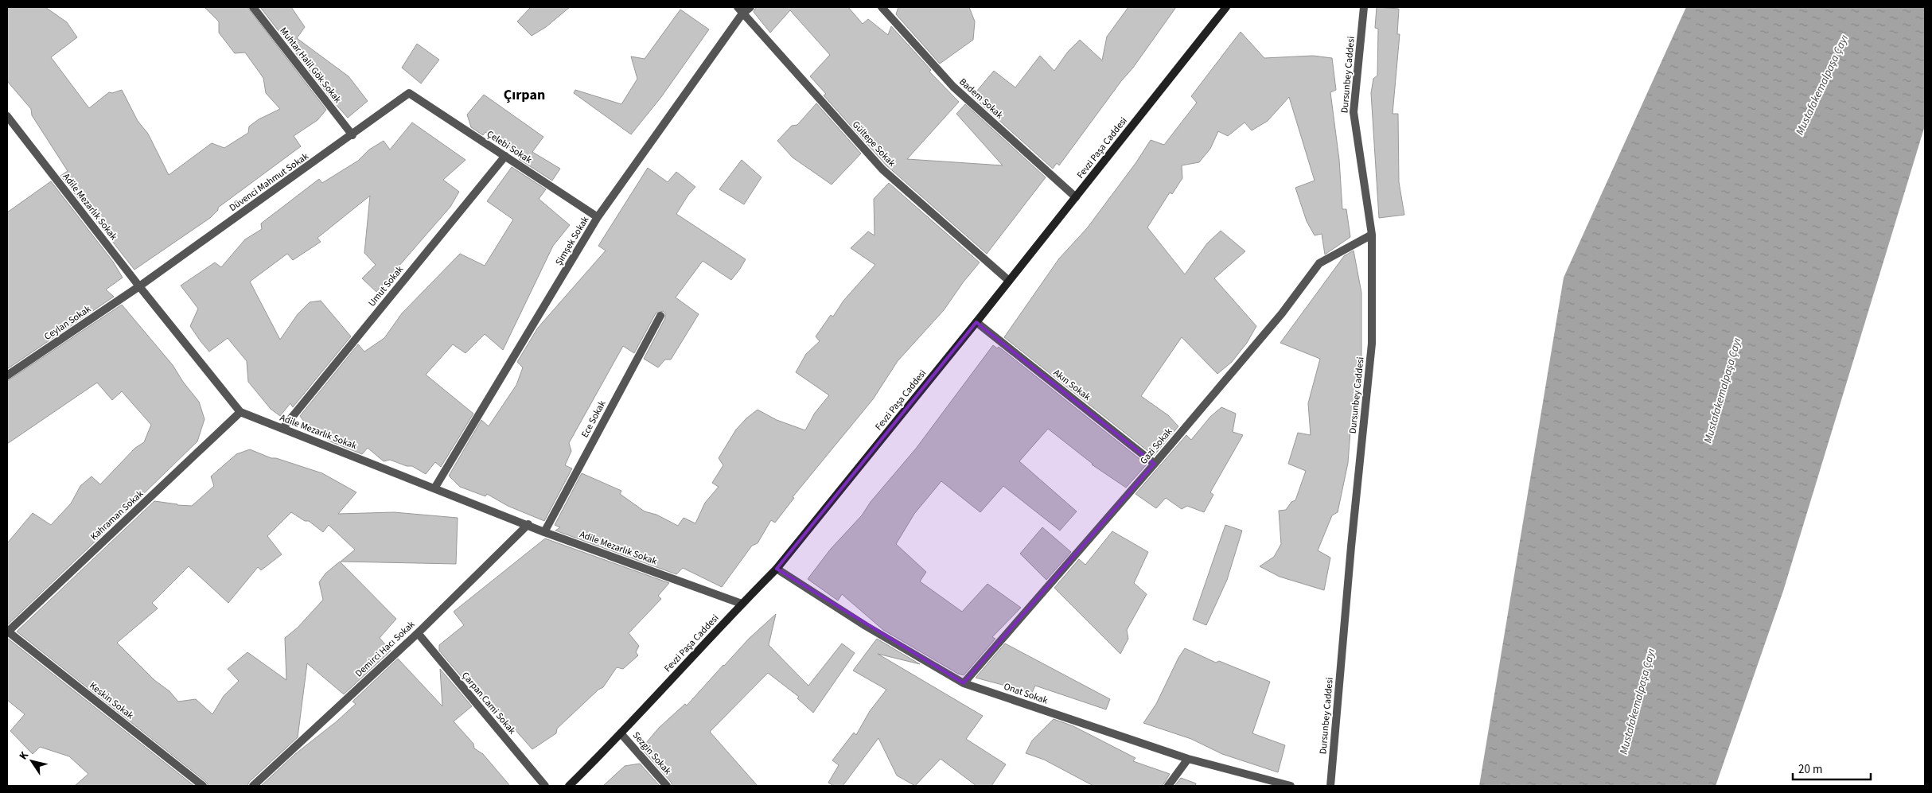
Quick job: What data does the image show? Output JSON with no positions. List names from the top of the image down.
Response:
{
  "streets": {
    "main road": ["Fevzi Paşa Caddesi"],
    "street": [
      "Muhtar Halil Gök Sokak",
      "Dursunbey Caddesi",
      "Badem Sokak",
      "Gültepe Sokak",
      "Çelebi Sokak",
      "Düvenci Mahmut Sokak",
      "Adile Mezarlık Sokak",
      "Şimşek Sokak",
      "Umut Sokak",
      "Ceylan Sokak",
      "Akın Sokak",
      "Ece Sokak",
      "Gazi Sokak",
      "Kahraman Sokak",
      "Demirci Hacı Sokak",
      "Onat Sokak",
      "Keskin Sokak",
      "Çarpan Cami Sokak",
      "Sezgin Sokak"
    ]
  },
  "crossings": [
    ["Muhtar Halil Gök Sokak", "Düvenci Mahmut Sokak"],
    ["Dursunbey Caddesi", "Gazi Sokak"],
    ["Badem Sokak", "Fevzi Paşa Caddesi"],
    ["Gültepe Sokak", "Fevzi Paşa Caddesi"],
    ["Gültepe Sokak", "Şimşek Sokak"],
    ["Çelebi Sokak", "Düvenci Mahmut Sokak"],
    ["Çelebi Sokak", "Şimşek Sokak"],
    ["Çelebi Sokak", "Umut Sokak"],
    ["Fevzi Paşa Caddesi", "Adile Mezarlık Sokak"],
    ["Fevzi Paşa Caddesi", "Akın Sokak"],
    ["Fevzi Paşa Caddesi", "Onat Sokak"],
    ["Fevzi Paşa Caddesi", "Sezgin Sokak"],
    ["Düvenci Mahmut Sokak", "Adile Mezarlık Sokak"],
    ["Düvenci Mahmut Sokak", "Ceylan Sokak"],
    ["Adile Mezarlık Sokak", "Şimşek Sokak"],
    ["Adile Mezarlık Sokak", "Umut Sokak"],
    ["Adile Mezarlık Sokak", "Ceylan Sokak"],
    ["Adile Mezarlık Sokak", "Ece Sokak"],
    ["Adile Mezarlık Sokak", "Kahraman Sokak"],
    ["Adile Mezarlık Sokak", "Demirci Hacı Sokak"],
    ["Akın Sokak", "Gazi Sokak"],
    ["Gazi Sokak", "Onat Sokak"],
    ["Kahraman Sokak", "Keskin Sokak"],
    ["Demirci Hacı Sokak", "Çarpan Cami Sokak"]
  ],
  "districts": ["Çırpan"],
  "water": ["Mustafakemalpaşa Çayı"],
  "scale_bar": "20 m",
  "north": "top left"
}
